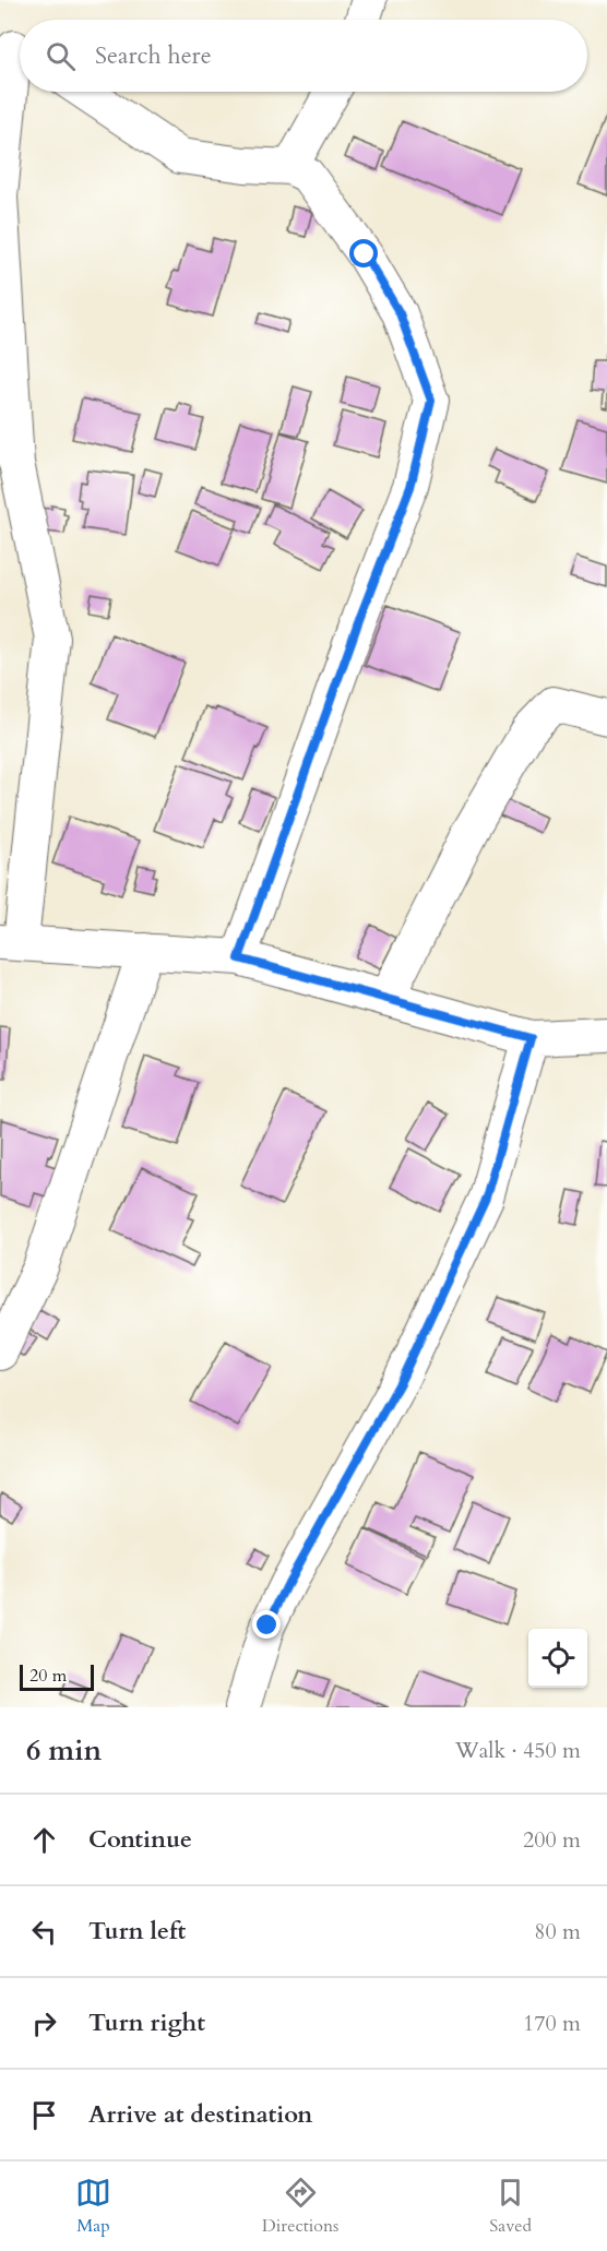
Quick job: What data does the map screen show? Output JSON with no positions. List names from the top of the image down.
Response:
{
  "scale_bar": "20 m",
  "page": {
    "search": "Search here",
    "scale": "20 m",
    "heading": ["6 min", "Walk · 450 m"],
    "list": [
      ["Continue", "200 m"],
      ["Turn left", "80 m"],
      ["Turn right", "170 m"],
      "Arrive at destination"
    ],
    "nav": ["Map", "Directions", "Saved"]
  }
}
